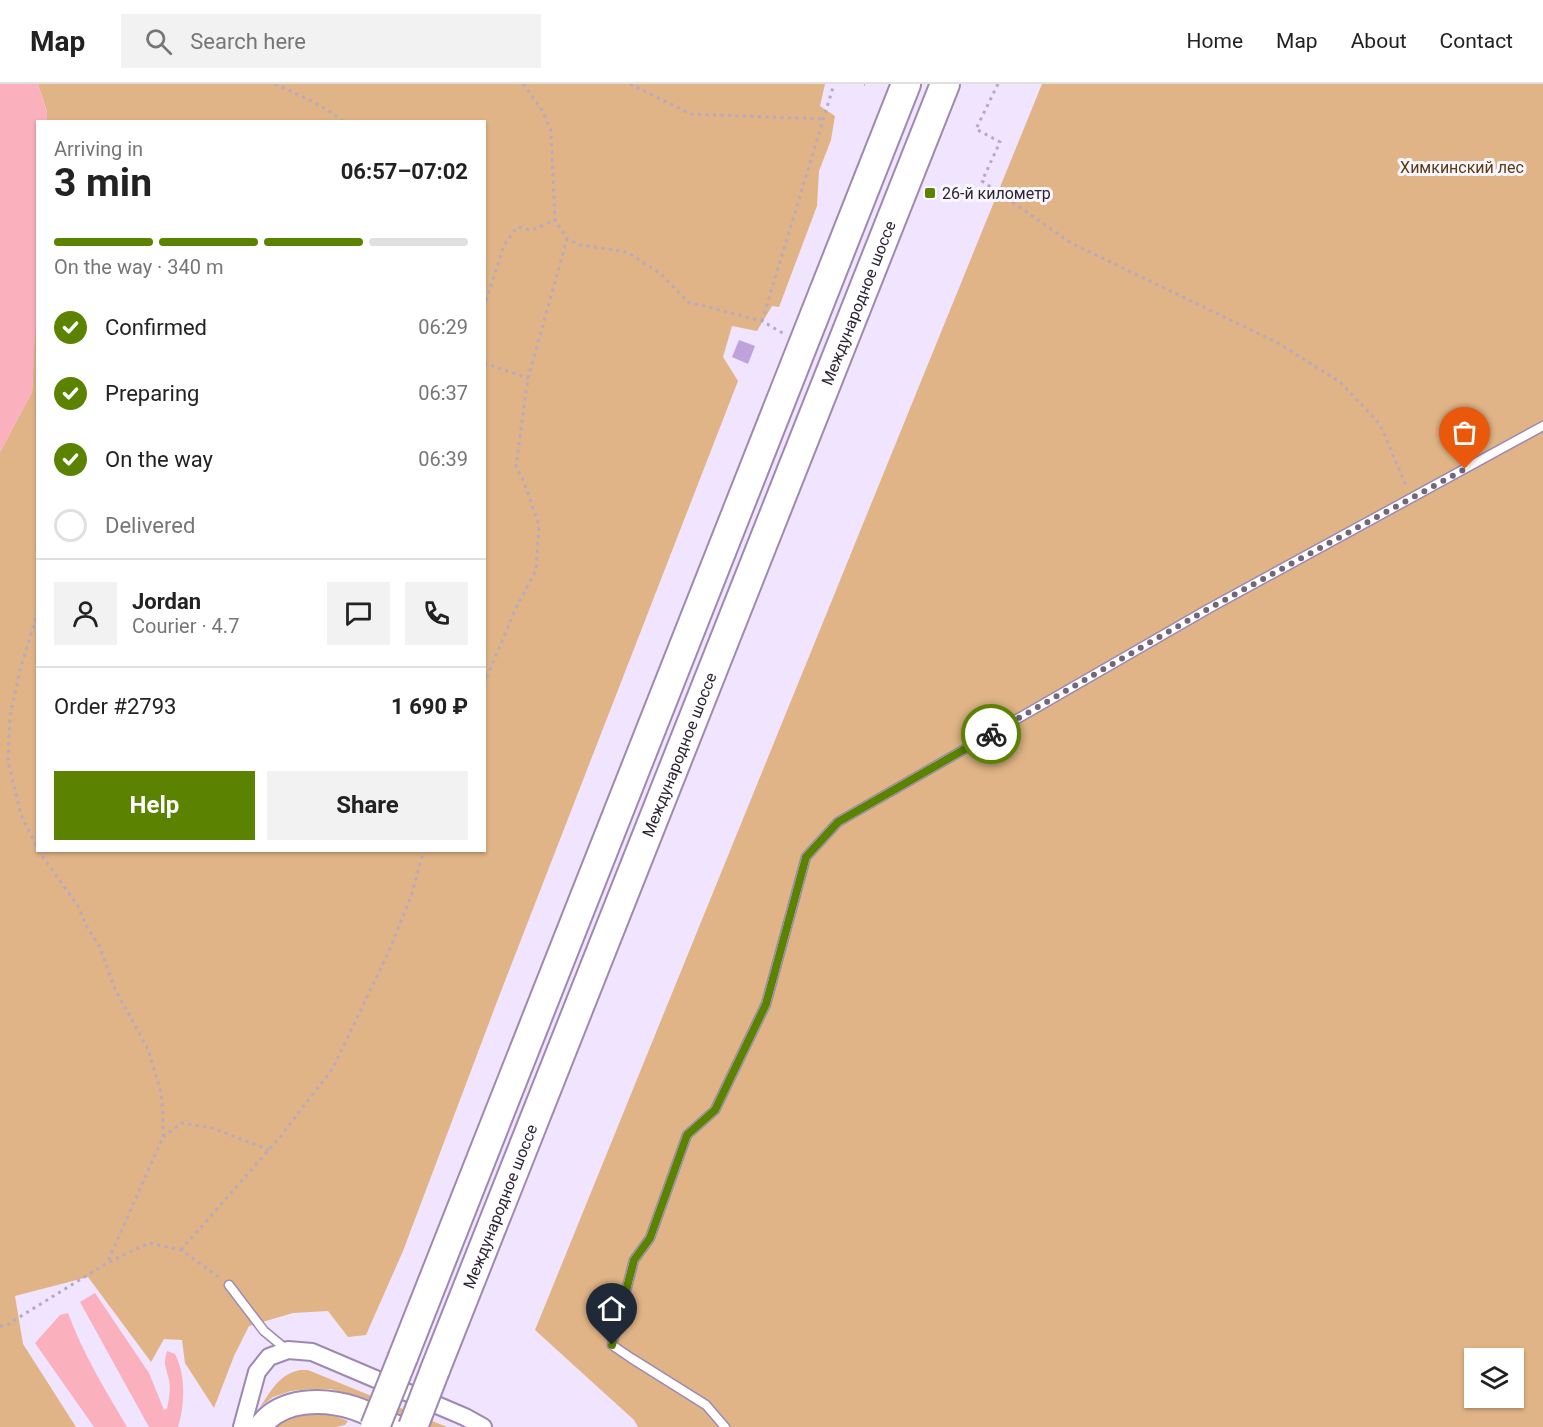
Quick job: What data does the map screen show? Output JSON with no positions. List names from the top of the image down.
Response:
{
  "streets": {
    "highway": ["Международное шоссе"]
  },
  "parks": ["Химкинский лес"],
  "places": {
    "transit": ["26-й километр"]
  },
  "page": {
    "header": "Map",
    "search": "Search here",
    "nav": [
      "Home",
      "Map",
      "About",
      "Contact"
    ],
    "heading": ["3 min", "Arriving in", "06:57–07:02"],
    "panel": [
      "Jordan",
      "Courier · 4.7",
      "Order #2793",
      "1 690 ₽"
    ],
    "bar": "On the way · 340 m",
    "list": [
      ["Confirmed", "06:29"],
      ["Preparing", "06:37"],
      ["On the way", "06:39"],
      "Delivered"
    ],
    "buttons": ["Help", "Share"]
  }
}
